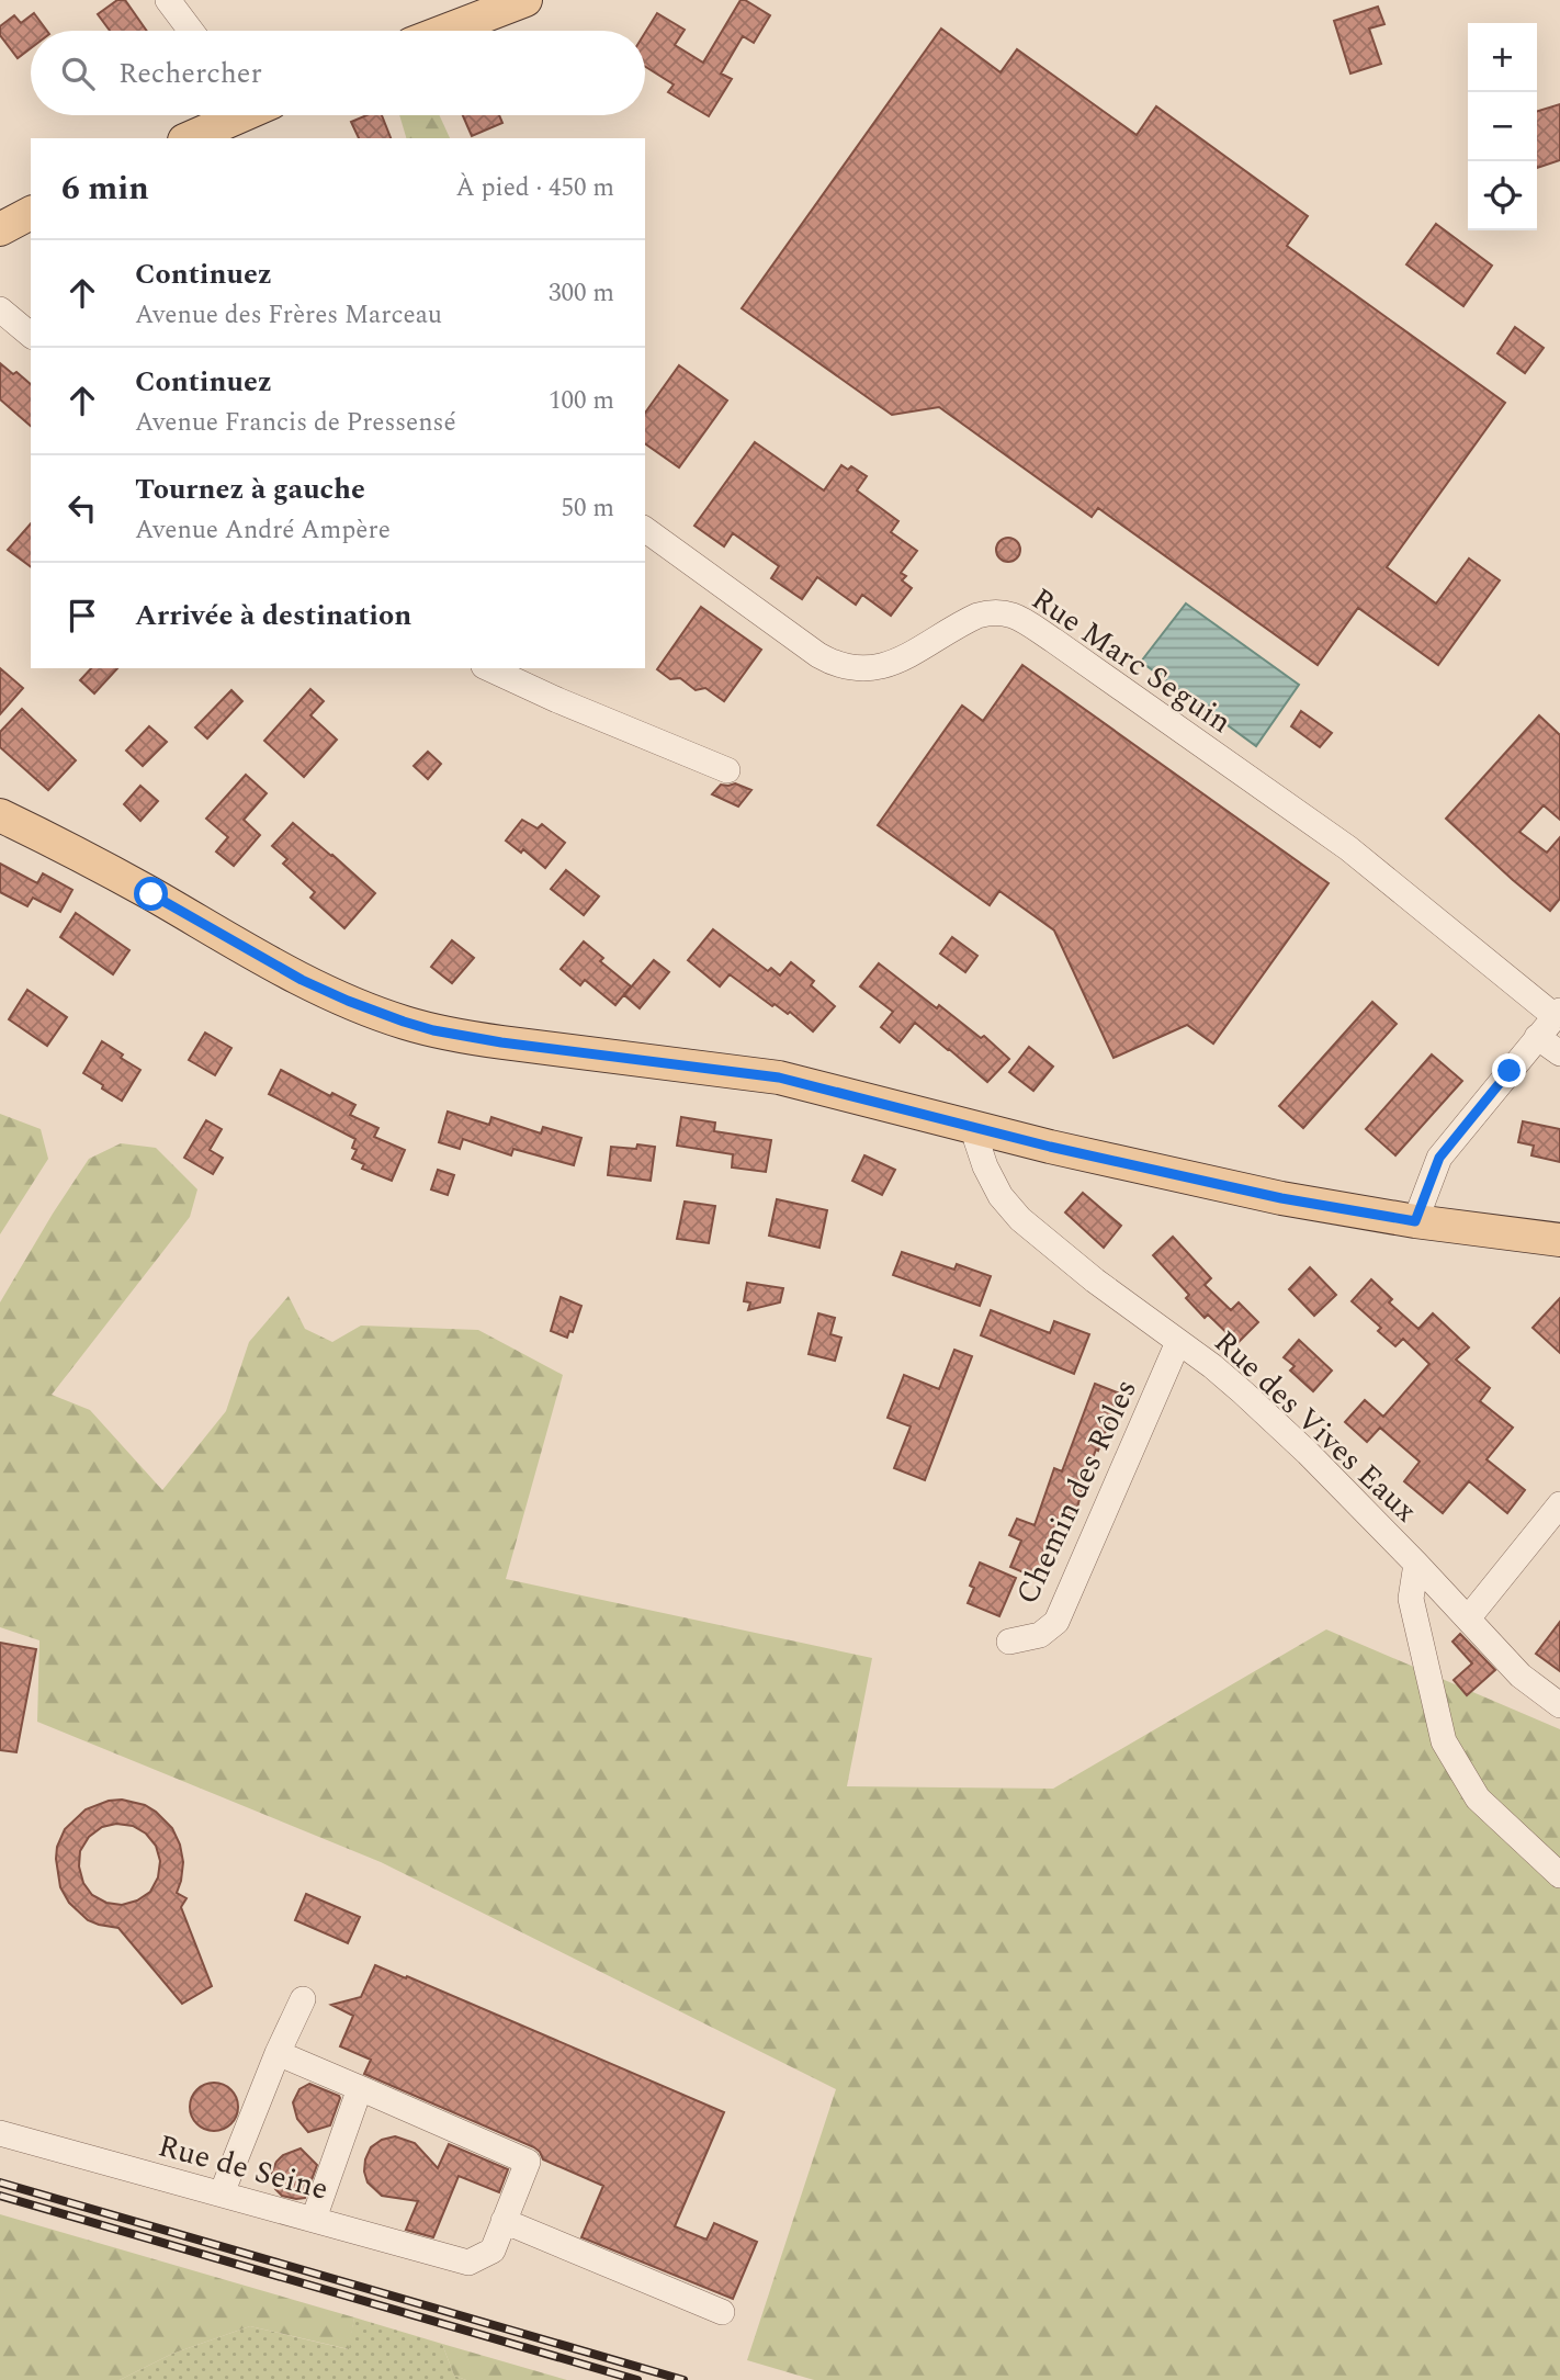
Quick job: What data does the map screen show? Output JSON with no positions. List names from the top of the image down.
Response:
{
  "streets": {
    "street": [
      "Rue Marc Seguin",
      "Rue des Vives Eaux",
      "Chemin des Rôles",
      "Rue de Seine"
    ]
  },
  "crossings": [
    ["Rue des Vives Eaux", "Chemin des Rôles"]
  ],
  "page": {
    "map_buttons": ["+", "−"],
    "search": "Rechercher",
    "heading": ["6 min", "À pied · 450 m"],
    "list": [
      ["Continuez", "Avenue des Frères Marceau", "300 m"],
      ["Continuez", "Avenue Francis de Pressensé", "100 m"],
      ["Tournez à gauche", "Avenue André Ampère", "50 m"],
      "Arrivée à destination"
    ]
  }
}
